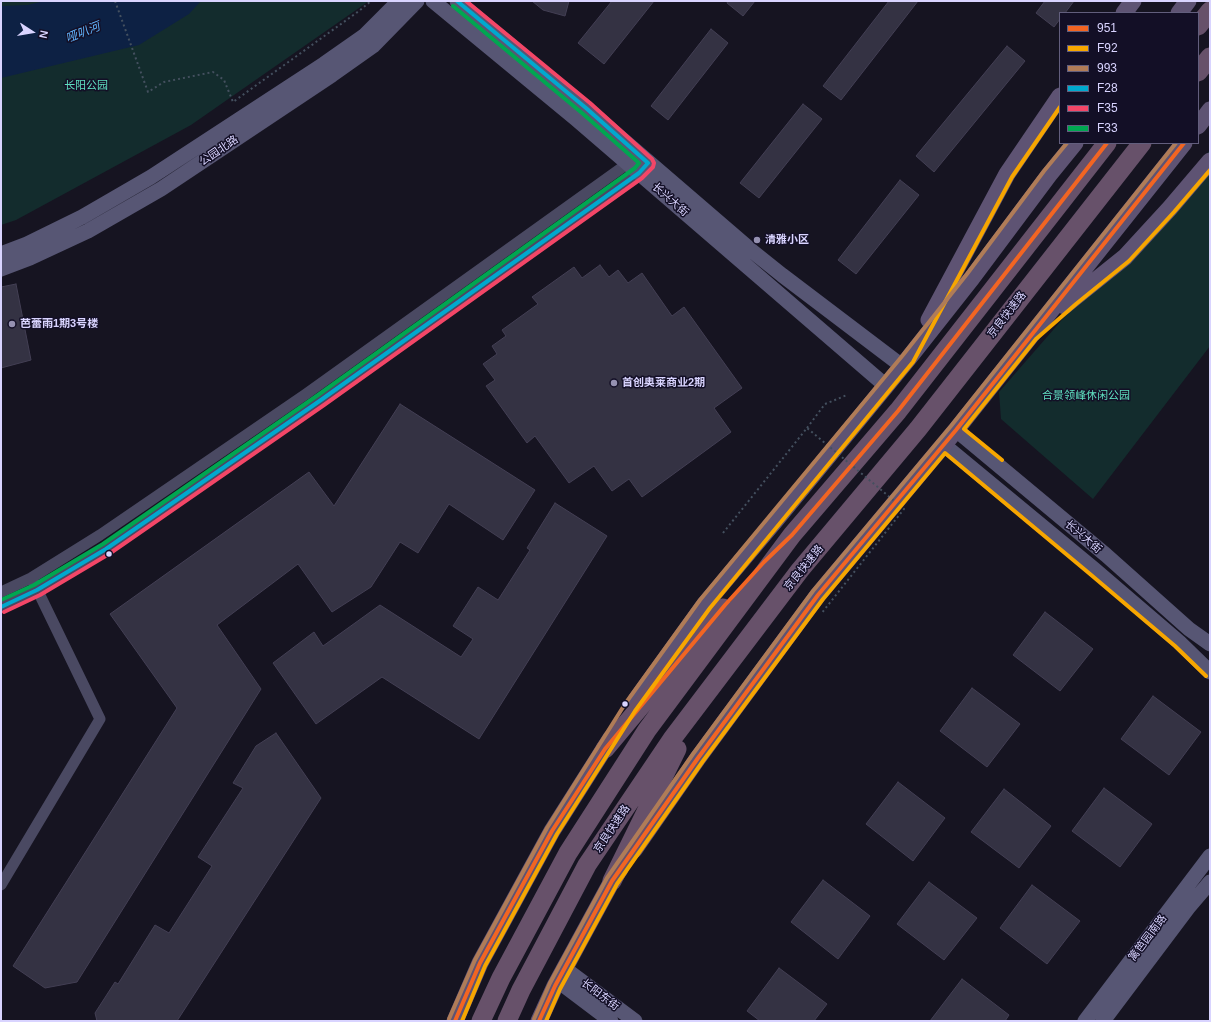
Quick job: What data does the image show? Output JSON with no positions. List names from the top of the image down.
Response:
{
  "streets": {
    "highway": ["京良快速路"],
    "street": [
      "公园北路",
      "长兴大街",
      "篱笆园南路",
      "长阳东街"
    ]
  },
  "water": ["哑叭河"],
  "parks": ["长阳公园", "合景领峰休闲公园"],
  "places": ["清雅小区", "芭蕾雨1期3号楼", "首创奥莱商业2期"],
  "lines": [
    "transit line F28",
    "transit line F35",
    "transit line F33",
    "transit line F92",
    "transit line 951",
    "transit line 993"
  ],
  "legend": [
    "951",
    "F92",
    "993",
    "F28",
    "F35",
    "F33"
  ],
  "north": "right"
}
